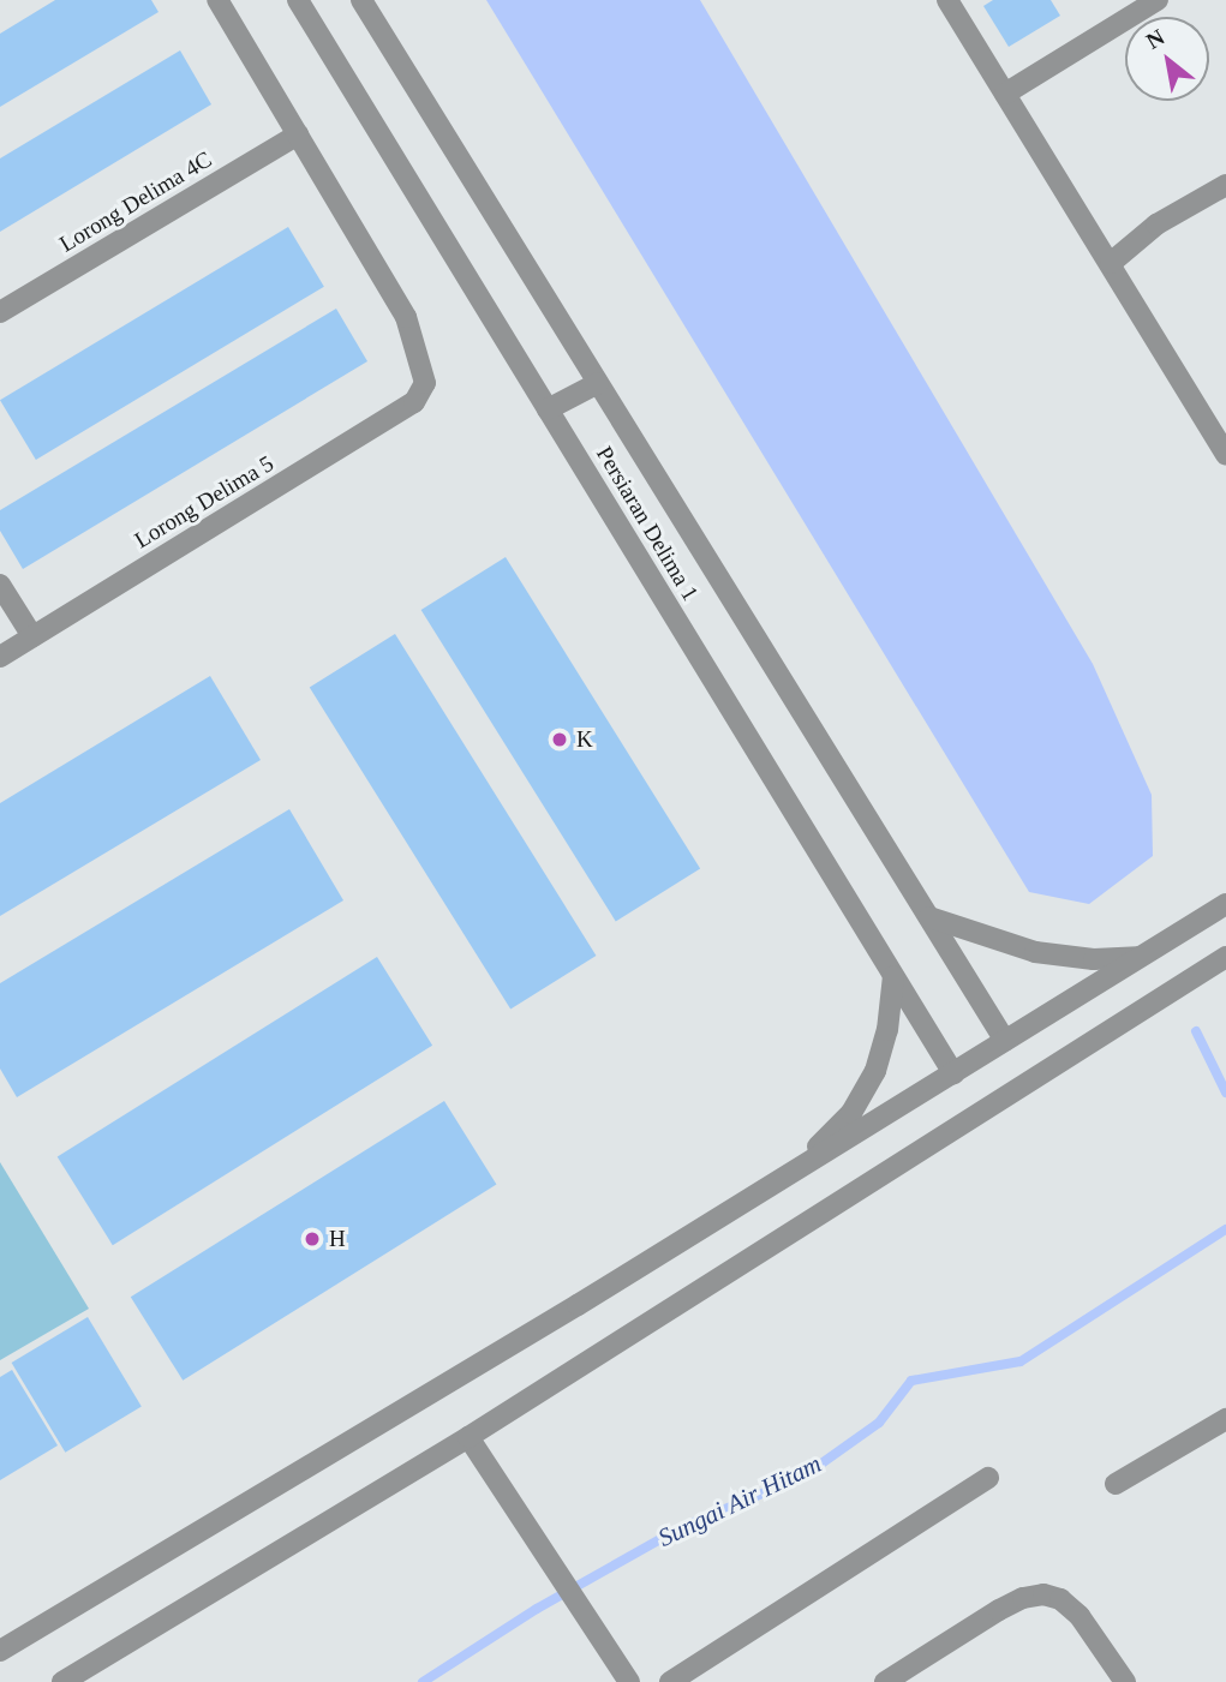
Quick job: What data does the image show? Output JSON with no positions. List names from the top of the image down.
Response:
{
  "streets": {
    "street": ["Lorong Delima 4C", "Lorong Delima 5", "Persiaran Delima 1"]
  },
  "crossings": [
    ["Lorong Delima 4C", "Lorong Delima 5"]
  ],
  "water": ["Sungai Air Hitam"],
  "places": ["K", "H"],
  "north": "top left"
}
